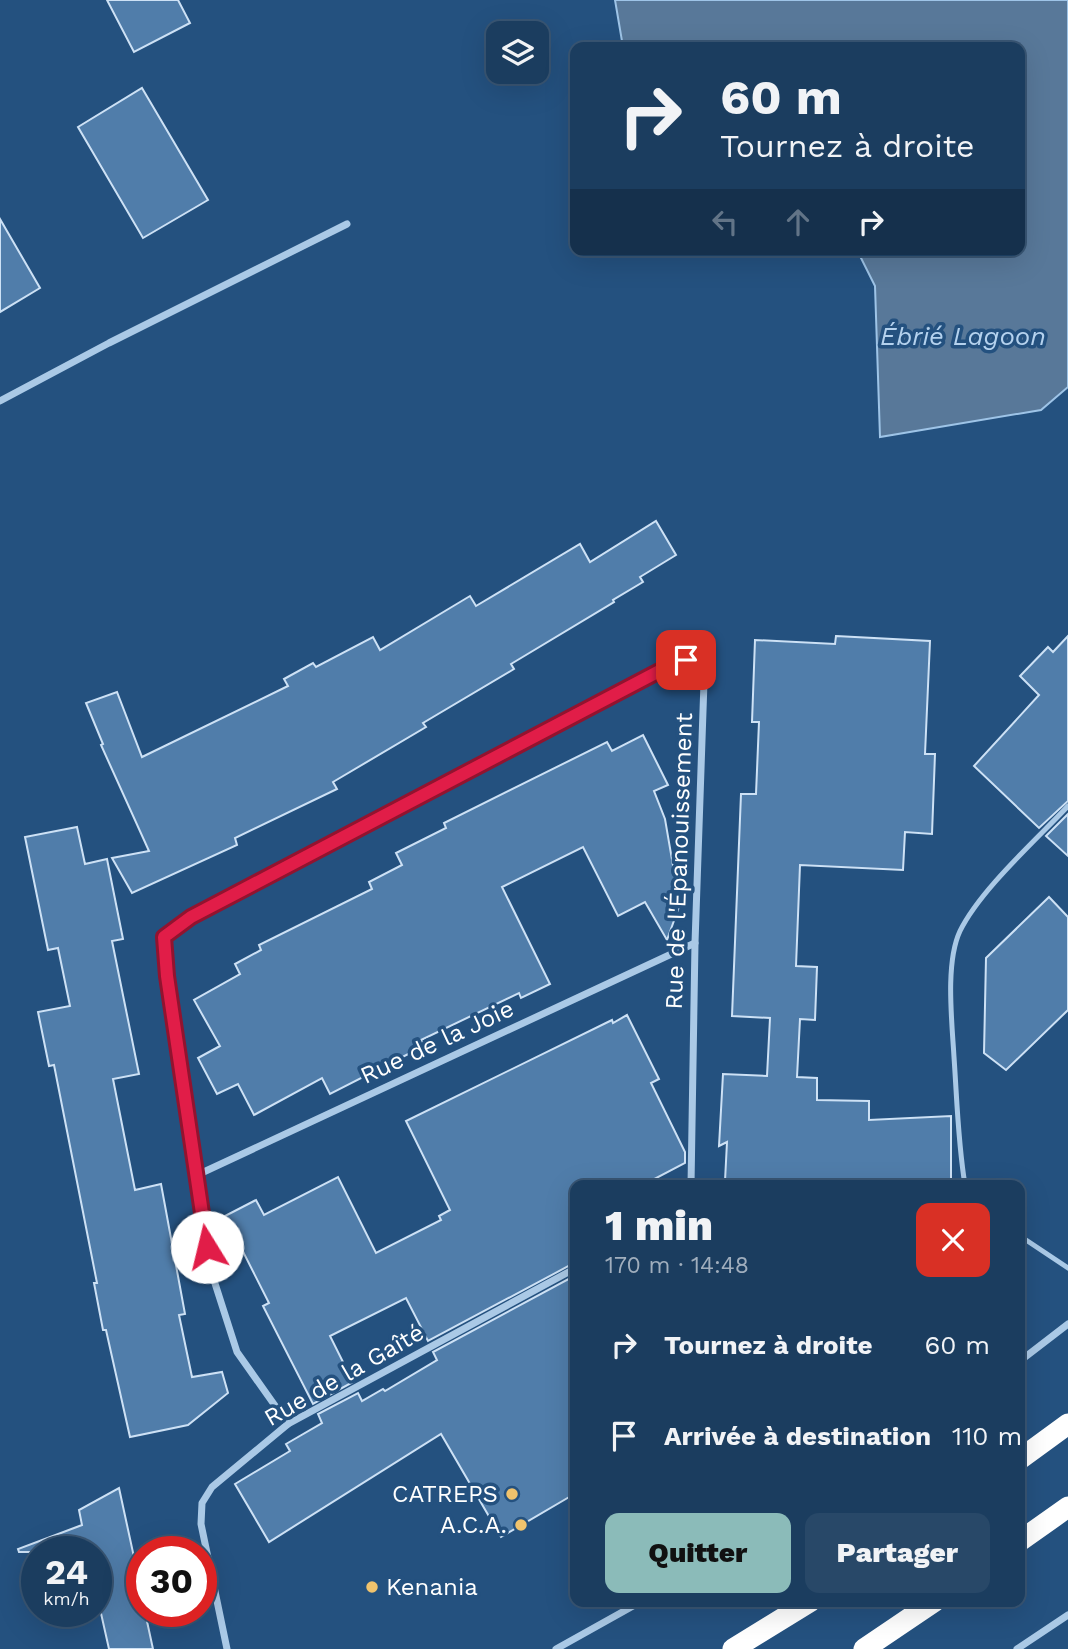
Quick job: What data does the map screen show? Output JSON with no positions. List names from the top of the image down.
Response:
{
  "streets": {
    "street": ["Rue de l'Épanouissement", "Rue de la Joie", "Rue de la Gaîté"]
  },
  "crossings": [
    ["Rue de l'Épanouissement", "Rue de la Joie"],
    ["Rue de l'Épanouissement", "Rue de la Gaîté"]
  ],
  "water": ["Ébrié Lagoon"],
  "places": ["CATREPS", "A.C.A.", "Kenania"],
  "page": {
    "turn": ["60 m", "Tournez à droite"],
    "heading": ["1 min", "170 m · 14:48"],
    "list": [
      {
        "name": "Tournez à droite",
        "value": "60 m"
      },
      {
        "name": "Arrivée à destination",
        "value": "110 m"
      }
    ],
    "buttons": ["Quitter", "Partager"],
    "speed": "24 km/h",
    "limit": "30"
  }
}
